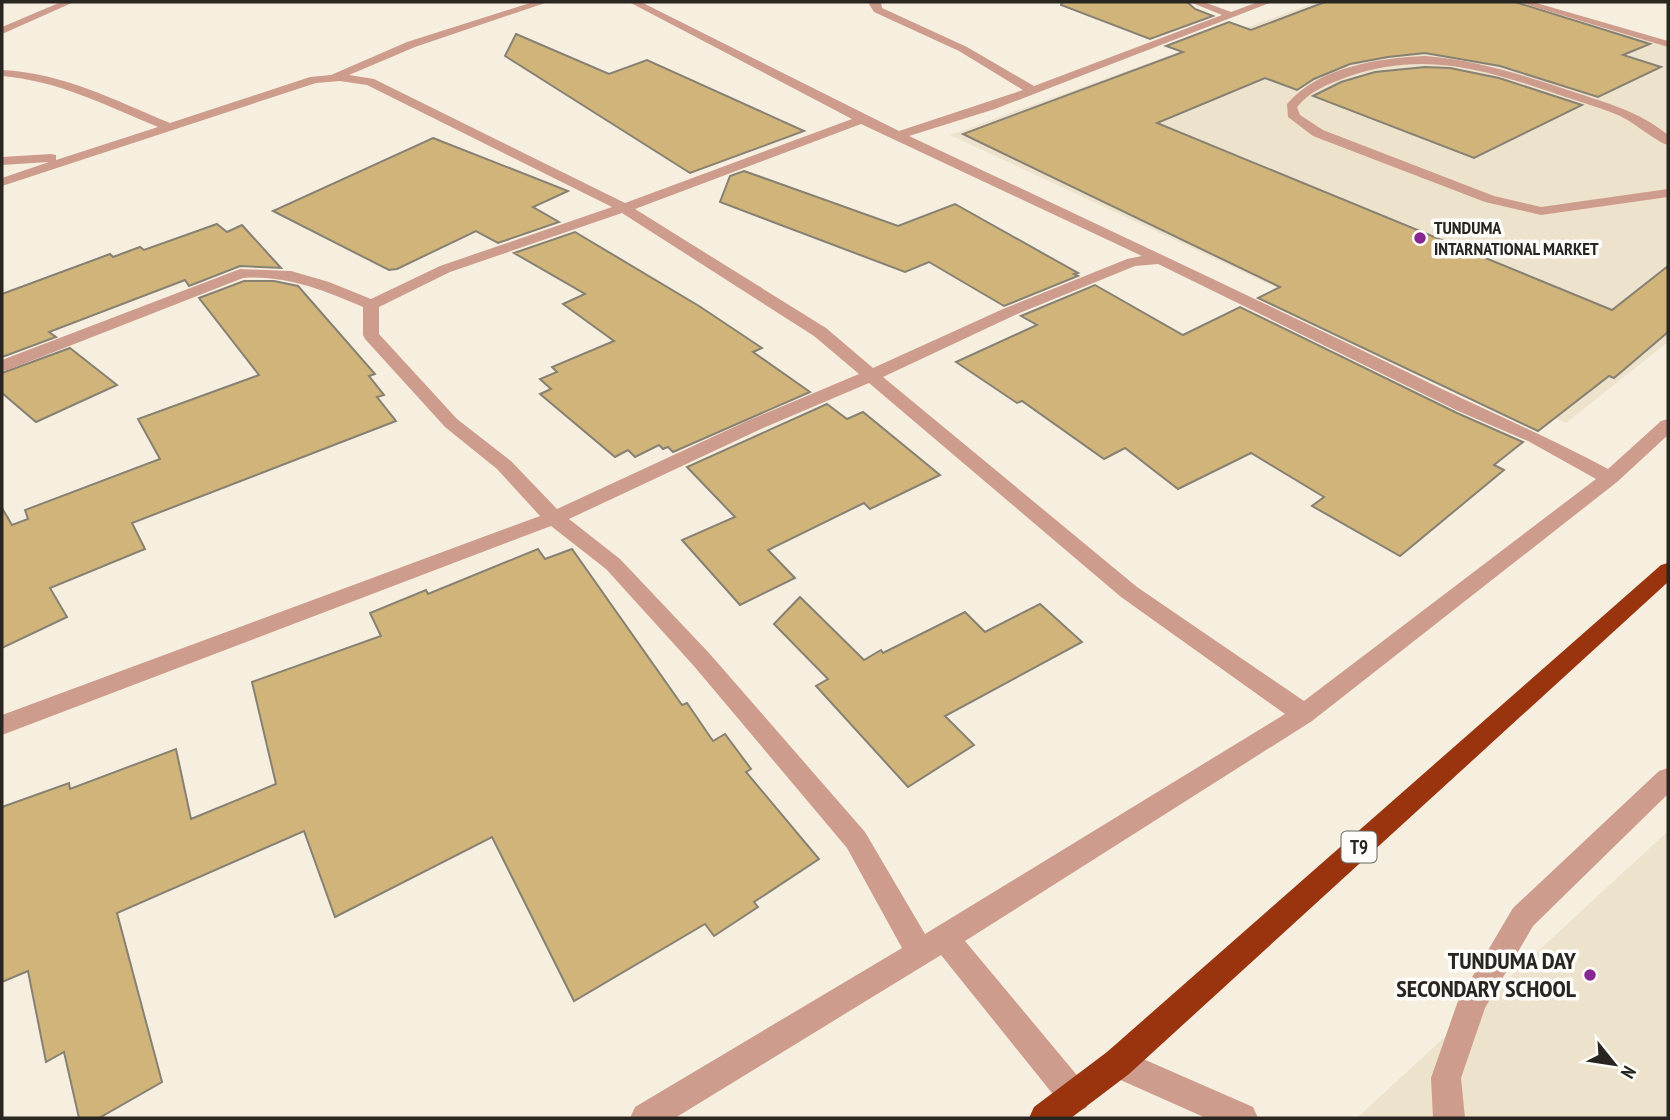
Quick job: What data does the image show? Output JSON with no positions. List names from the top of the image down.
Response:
{
  "streets": {
    "highway": ["T9"]
  },
  "places": ["TUNDUMA INTARNATIONAL MARKET", "TUNDUMA DAY SECONDARY SCHOOL"],
  "north": "bottom right"
}
